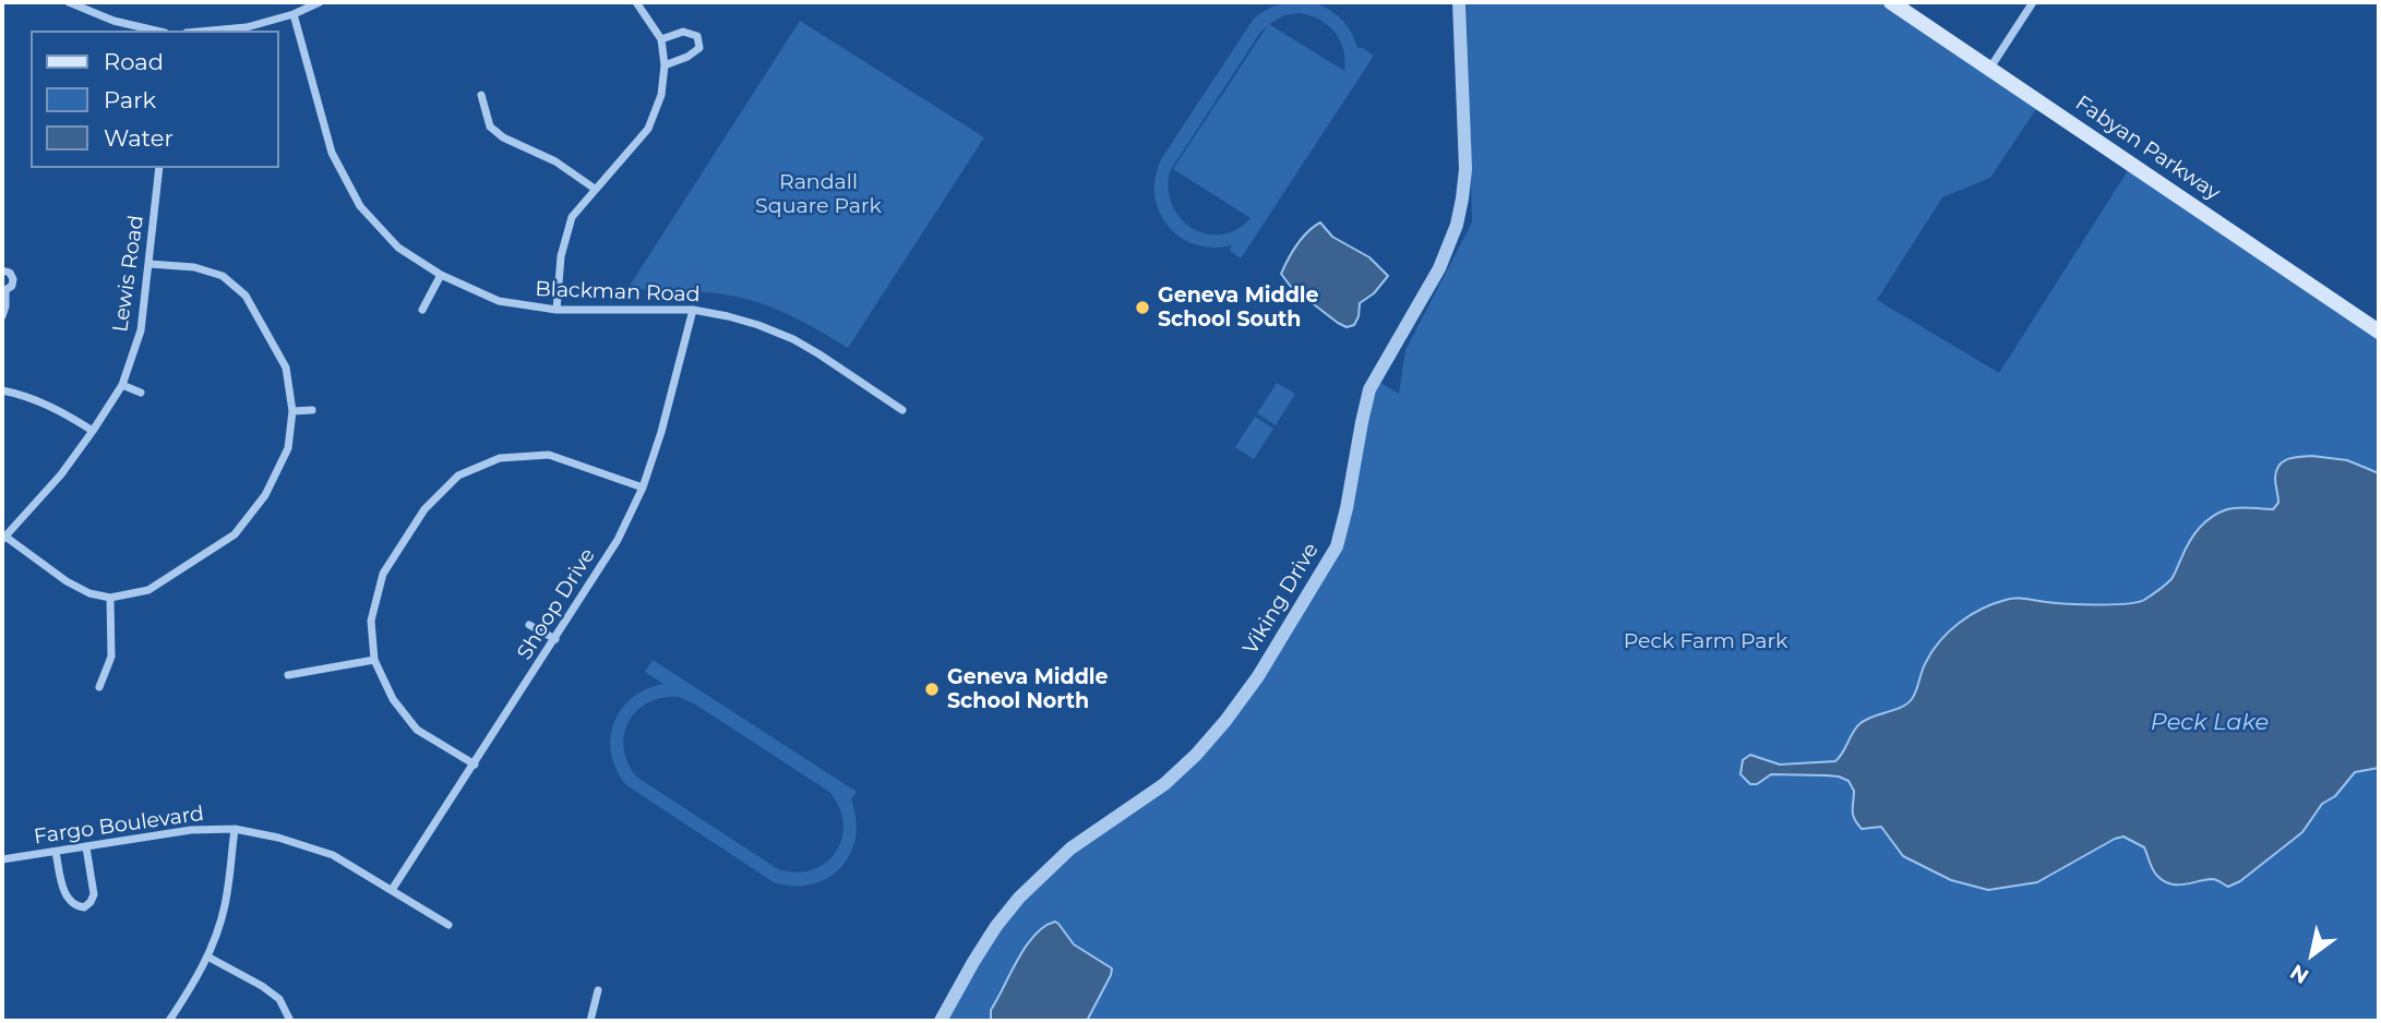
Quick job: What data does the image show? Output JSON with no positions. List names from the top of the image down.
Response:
{
  "streets": {
    "main road": ["Fabyan Parkway"],
    "street": [
      "Lewis Road",
      "Blackman Road",
      "Viking Drive",
      "Shoop Drive",
      "Fargo Boulevard"
    ]
  },
  "crossings": [
    ["Blackman Road", "Shoop Drive"],
    ["Shoop Drive", "Fargo Boulevard"]
  ],
  "water": ["Peck Lake"],
  "parks": ["Randall Square Park", "Peck Farm Park"],
  "places": ["Geneva Middle School South", "Geneva Middle School North"],
  "legend": ["Road", "Park", "Water"],
  "north": "bottom left"
}
